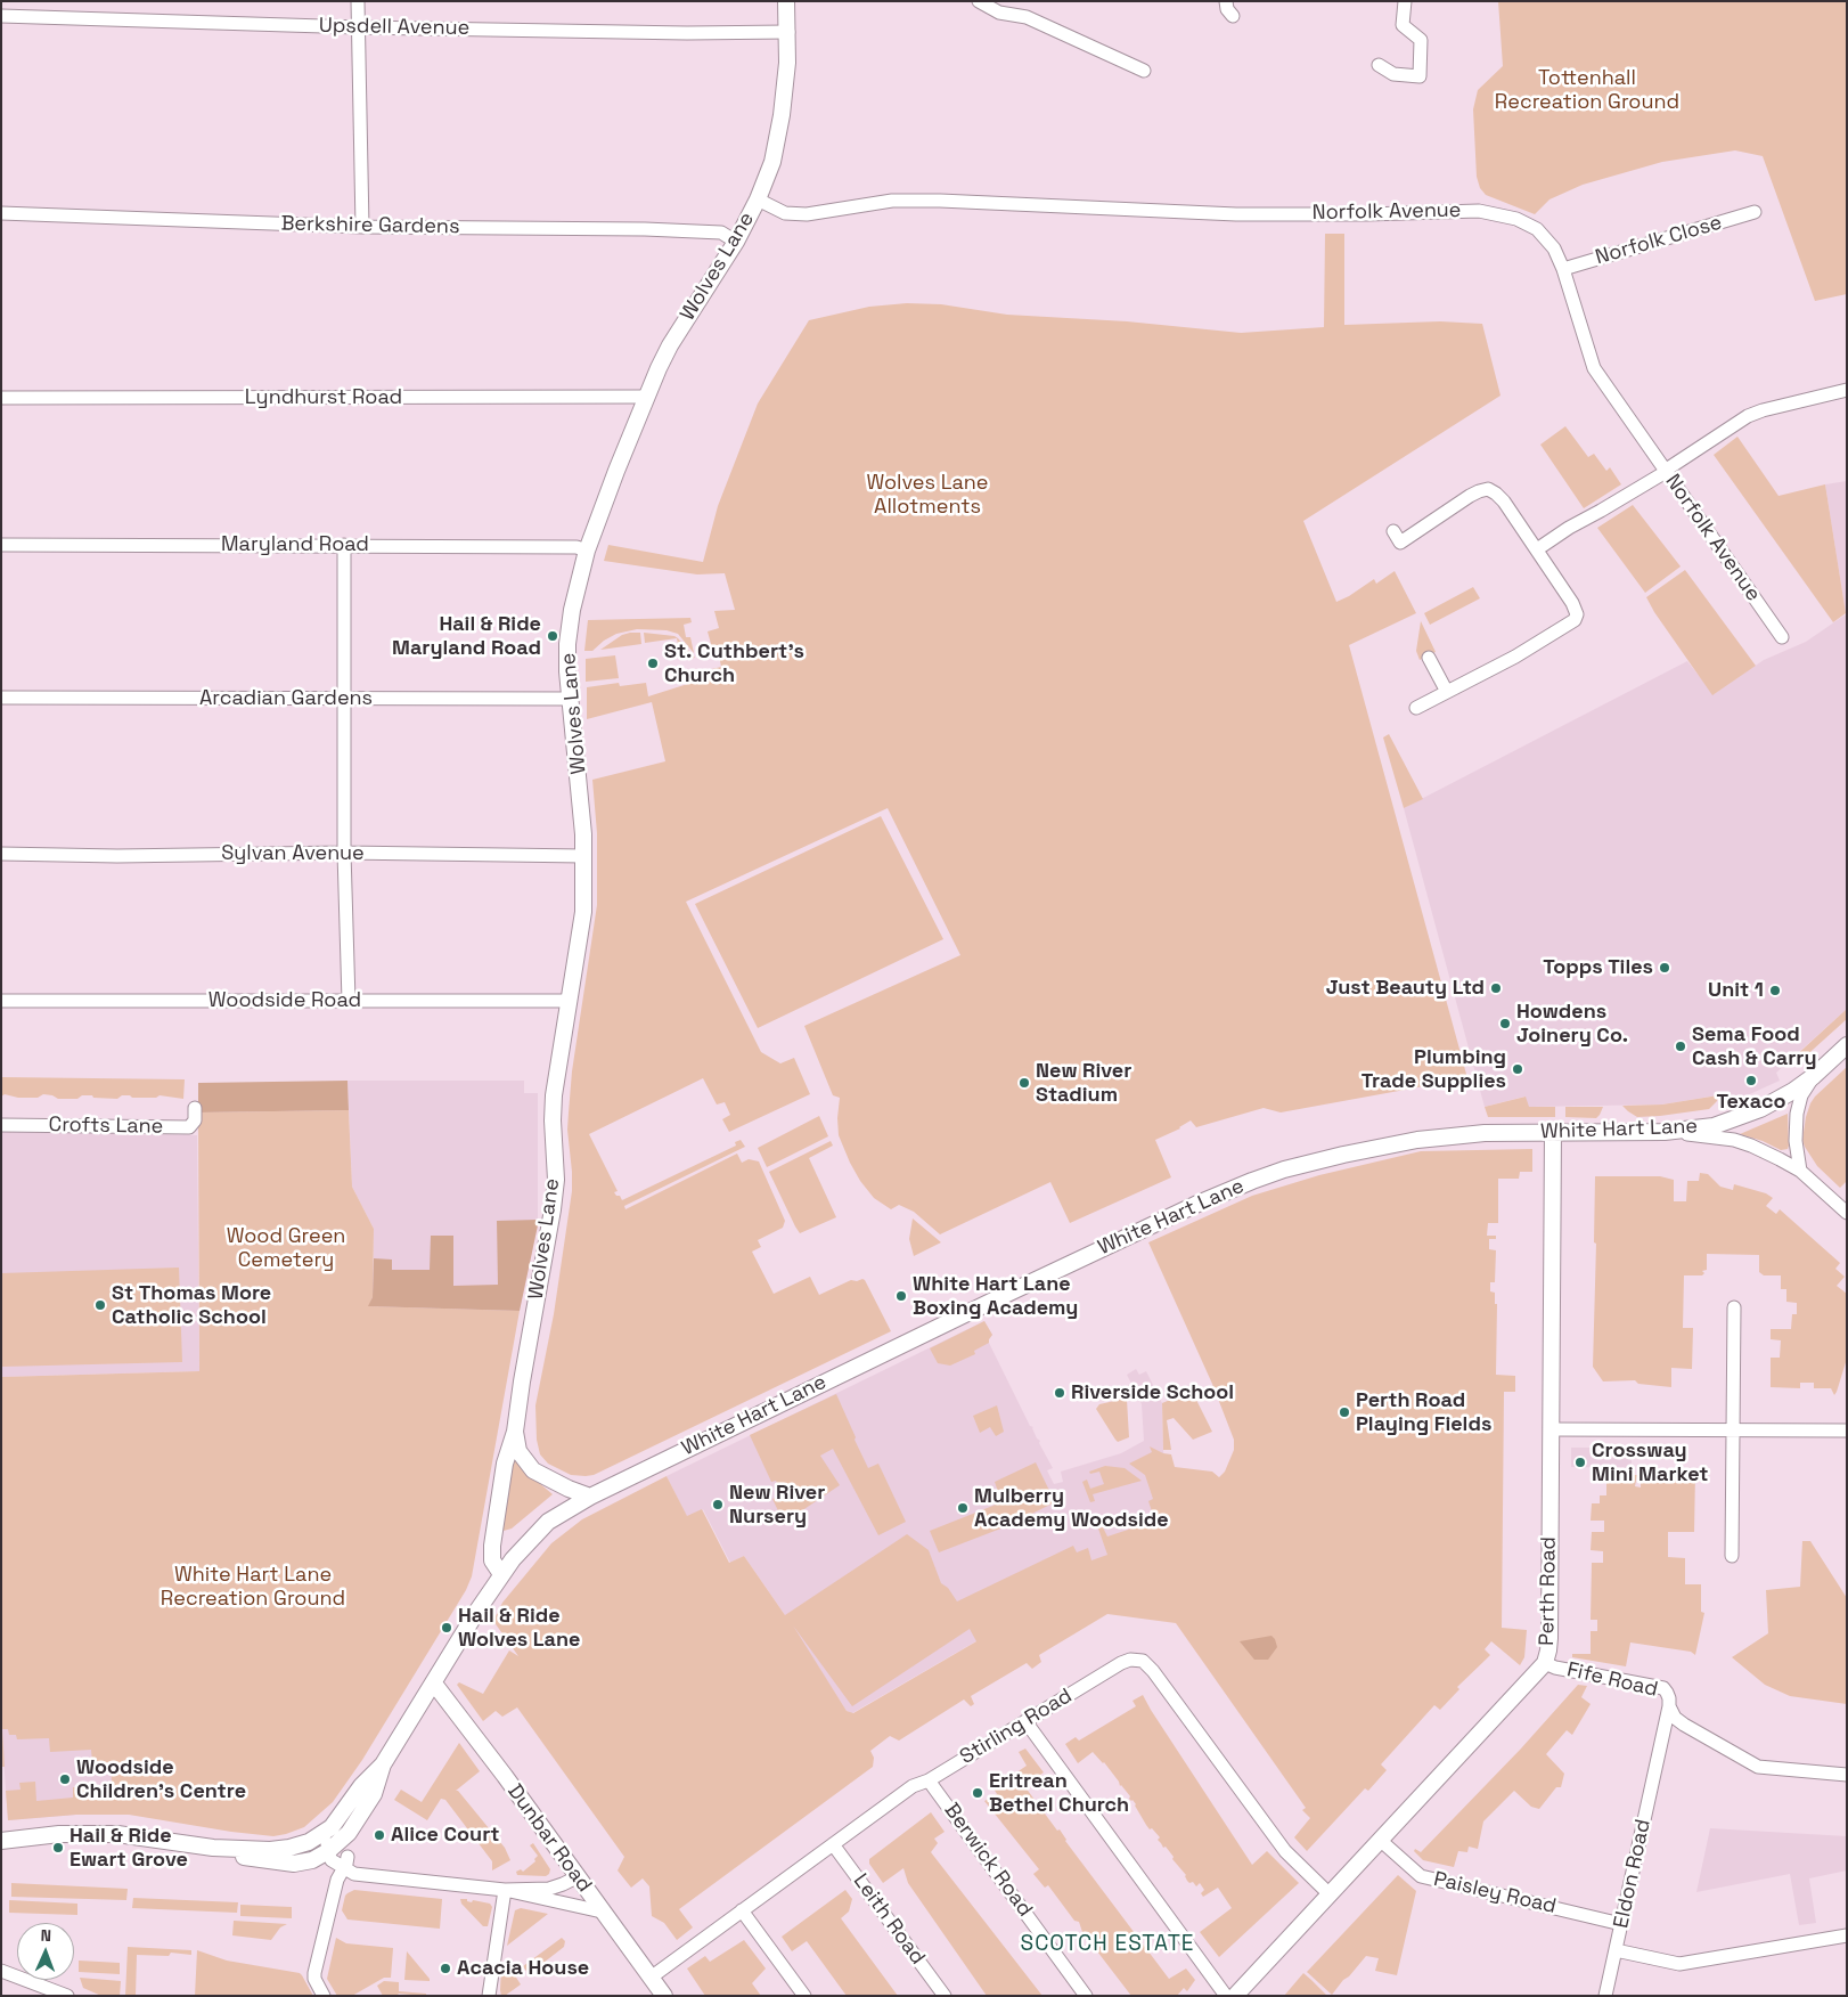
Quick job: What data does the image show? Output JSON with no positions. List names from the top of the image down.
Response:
{
  "streets": {
    "street": [
      "Upsdell Avenue",
      "Norfolk Avenue",
      "Berkshire Gardens",
      "Norfolk Close",
      "Wolves Lane",
      "Lyndhurst Road",
      "Maryland Road",
      "Arcadian Gardens",
      "Sylvan Avenue",
      "Woodside Road",
      "Crofts Lane",
      "White Hart Lane",
      "Perth Road",
      "Fife Road",
      "Stirling Road",
      "Dunbar Road",
      "Berwick Road",
      "Eldon Road",
      "Paisley Road",
      "Leith Road"
    ]
  },
  "crossings": [
    ["Upsdell Avenue", "Wolves Lane"],
    ["Norfolk Avenue", "Norfolk Close"],
    ["Norfolk Avenue", "Wolves Lane"],
    ["Berkshire Gardens", "Wolves Lane"],
    ["Wolves Lane", "Lyndhurst Road"],
    ["Wolves Lane", "Maryland Road"],
    ["Wolves Lane", "Arcadian Gardens"],
    ["Wolves Lane", "Sylvan Avenue"],
    ["Wolves Lane", "Woodside Road"],
    ["Wolves Lane", "White Hart Lane"],
    ["White Hart Lane", "Perth Road"],
    ["White Hart Lane", "Dunbar Road"],
    ["Perth Road", "Fife Road"],
    ["Perth Road", "Stirling Road"],
    ["Perth Road", "Paisley Road"],
    ["Fife Road", "Eldon Road"],
    ["Stirling Road", "Dunbar Road"],
    ["Stirling Road", "Berwick Road"],
    ["Stirling Road", "Leith Road"],
    ["Eldon Road", "Paisley Road"]
  ],
  "districts": ["SCOTCH ESTATE"],
  "parks": [
    "Tottenhall Recreation Ground",
    "Wolves Lane Allotments",
    "Wood Green Cemetery",
    "White Hart Lane Recreation Ground"
  ],
  "places": [
    "Hail & Ride Maryland Road",
    "St. Cuthbert's Church",
    "Topps Tiles",
    "Just Beauty Ltd",
    "Unit 1",
    "Howdens Joinery Co.",
    "Sema Food Cash & Carry",
    "Plumbing Trade Supplies",
    "Texaco",
    "New River Stadium",
    "White Hart Lane Boxing Academy",
    "St Thomas More Catholic School",
    "Riverside School",
    "Perth Road Playing Fields",
    "Crossway Mini Market",
    "New River Nursery",
    "Mulberry Academy Woodside",
    "Hail & Ride Wolves Lane",
    "Woodside Children's Centre",
    "Eritrean Bethel Church",
    "Alice Court",
    "Hail & Ride Ewart Grove",
    "Acacia House"
  ],
  "north": "top"
}
